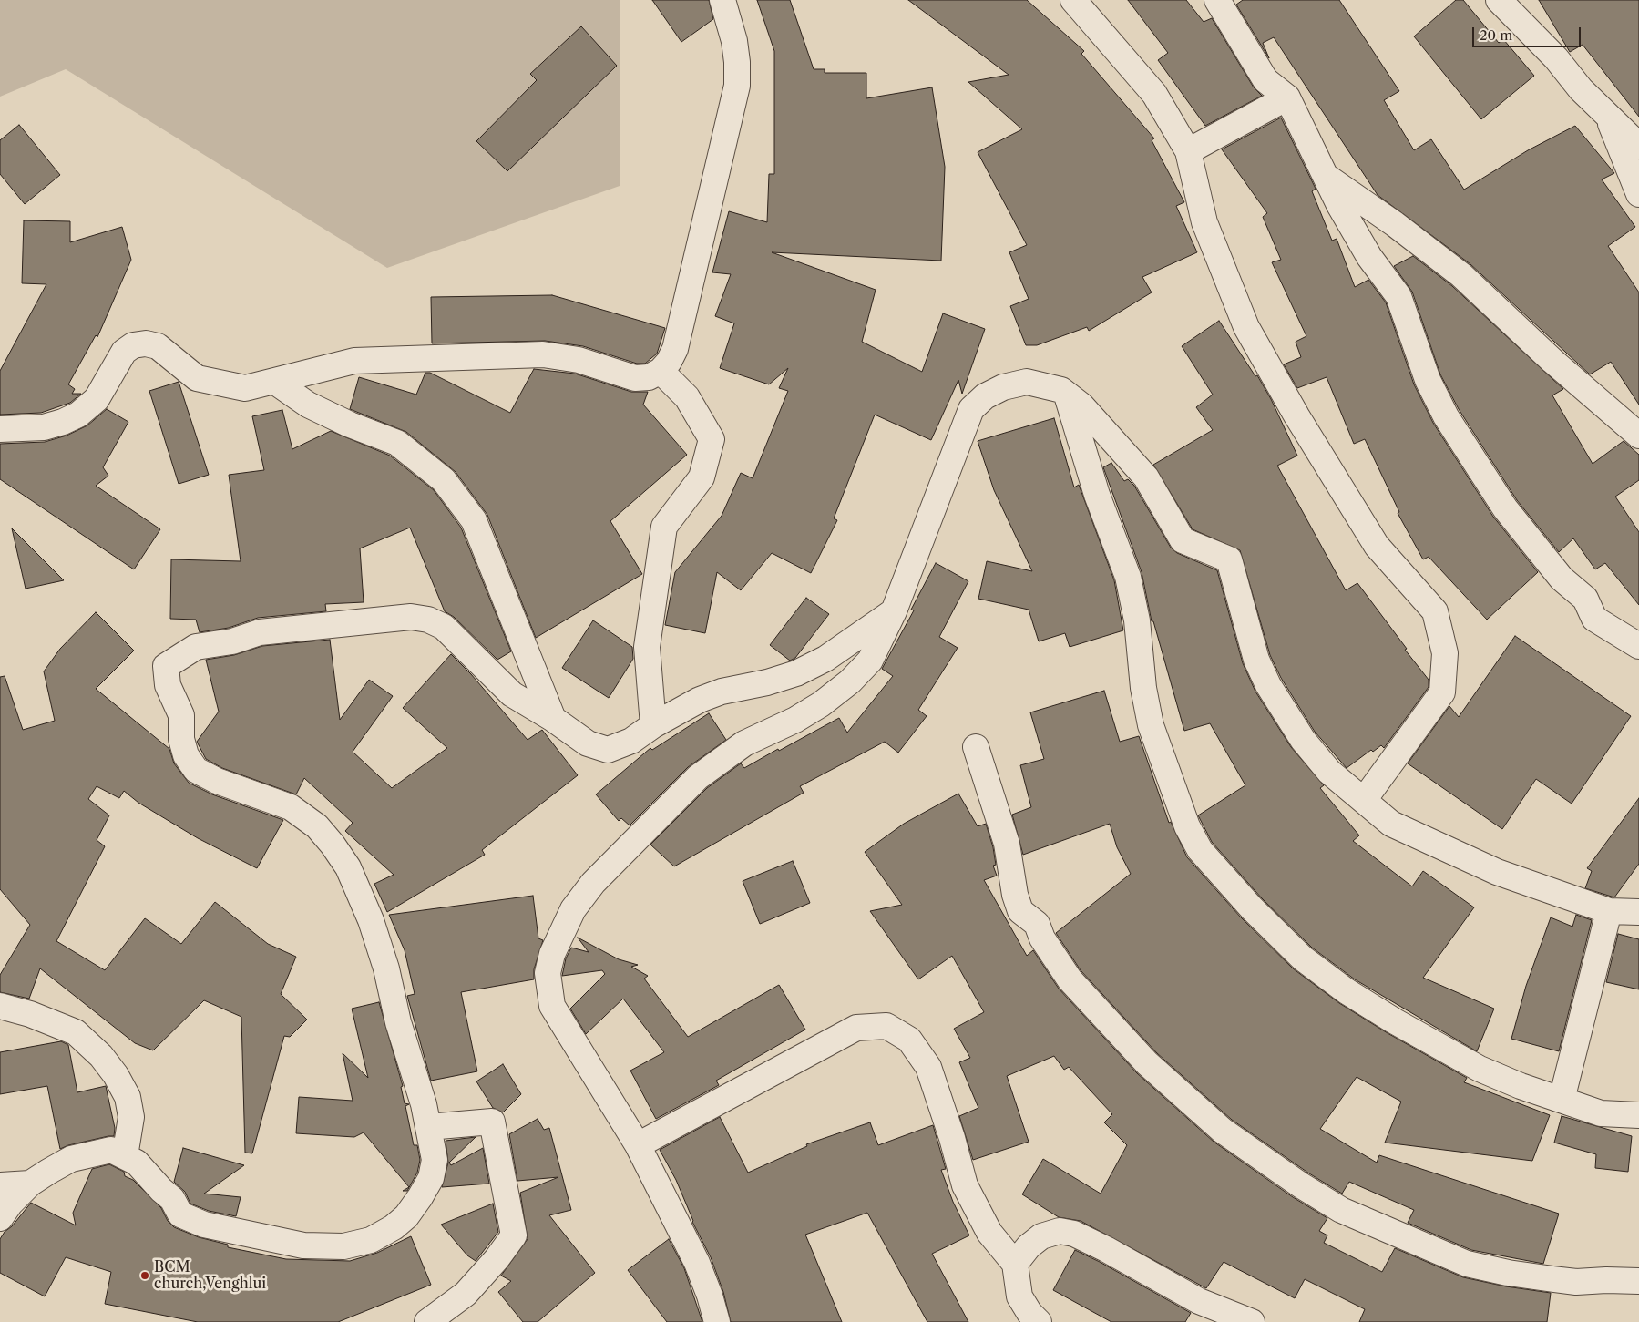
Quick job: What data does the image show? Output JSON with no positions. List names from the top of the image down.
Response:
{
  "places": ["BCM church,Venghlui"],
  "scale_bar": "20 m"
}
